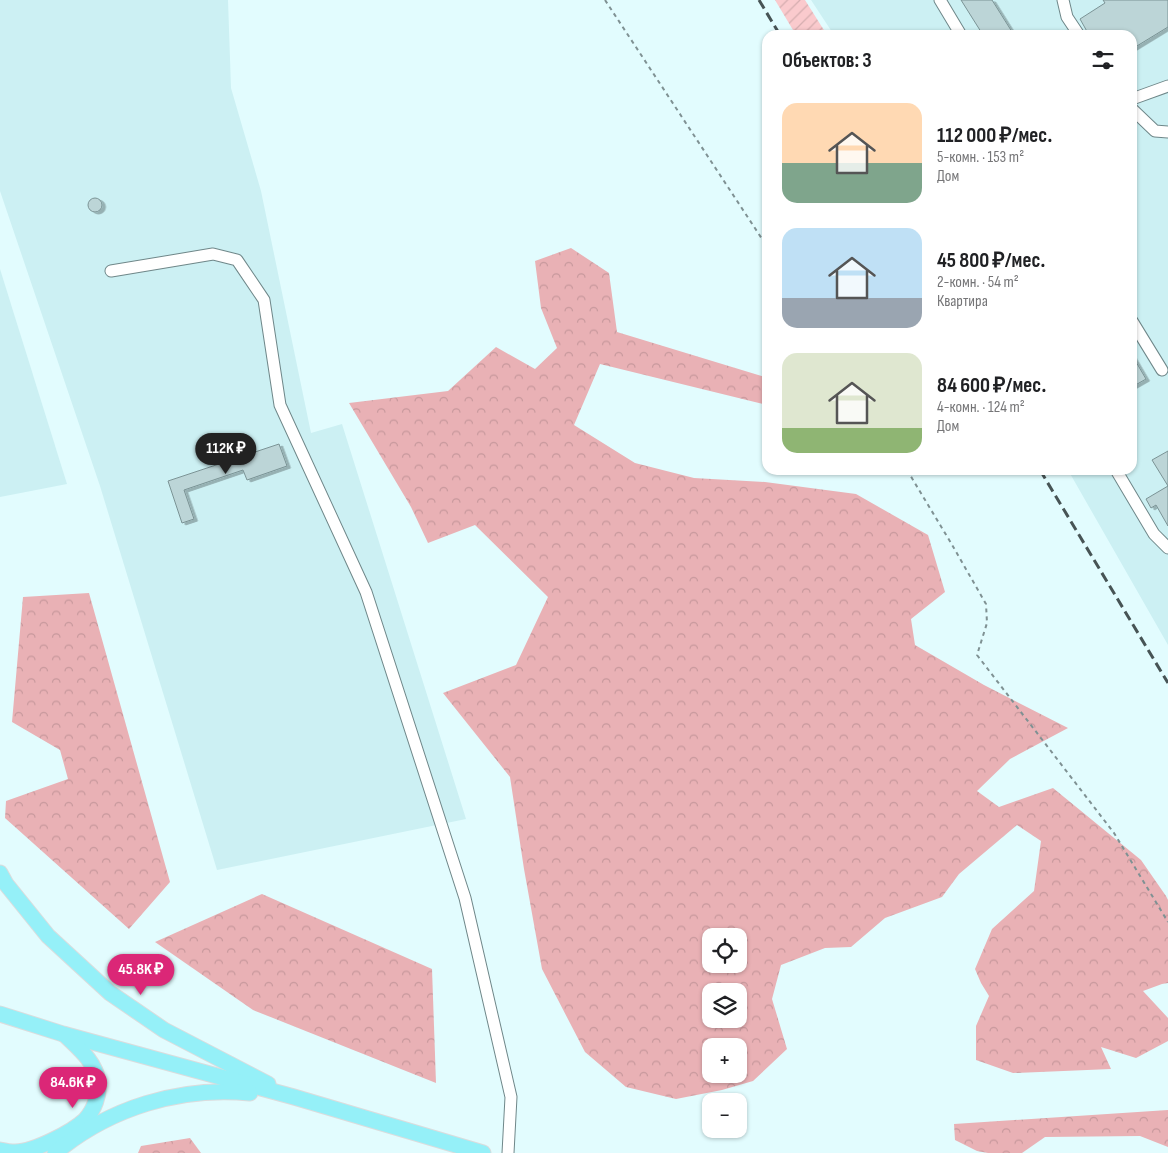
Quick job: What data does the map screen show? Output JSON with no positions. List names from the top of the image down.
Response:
{
  "page": {
    "heading": "Объектов: 3",
    "list": [
      {
        "name": "112 000 ₽/мес.",
        "note": "5-комн. · 153 m² · Дом"
      },
      {
        "name": "45 800 ₽/мес.",
        "note": "2-комн. · 54 m² · Квартира"
      },
      {
        "name": "84 600 ₽/мес.",
        "note": "4-комн. · 124 m² · Дом"
      }
    ],
    "price": ["112K ₽", "45.8K ₽", "84.6K ₽"],
    "map_buttons": ["+", "−"]
  }
}
